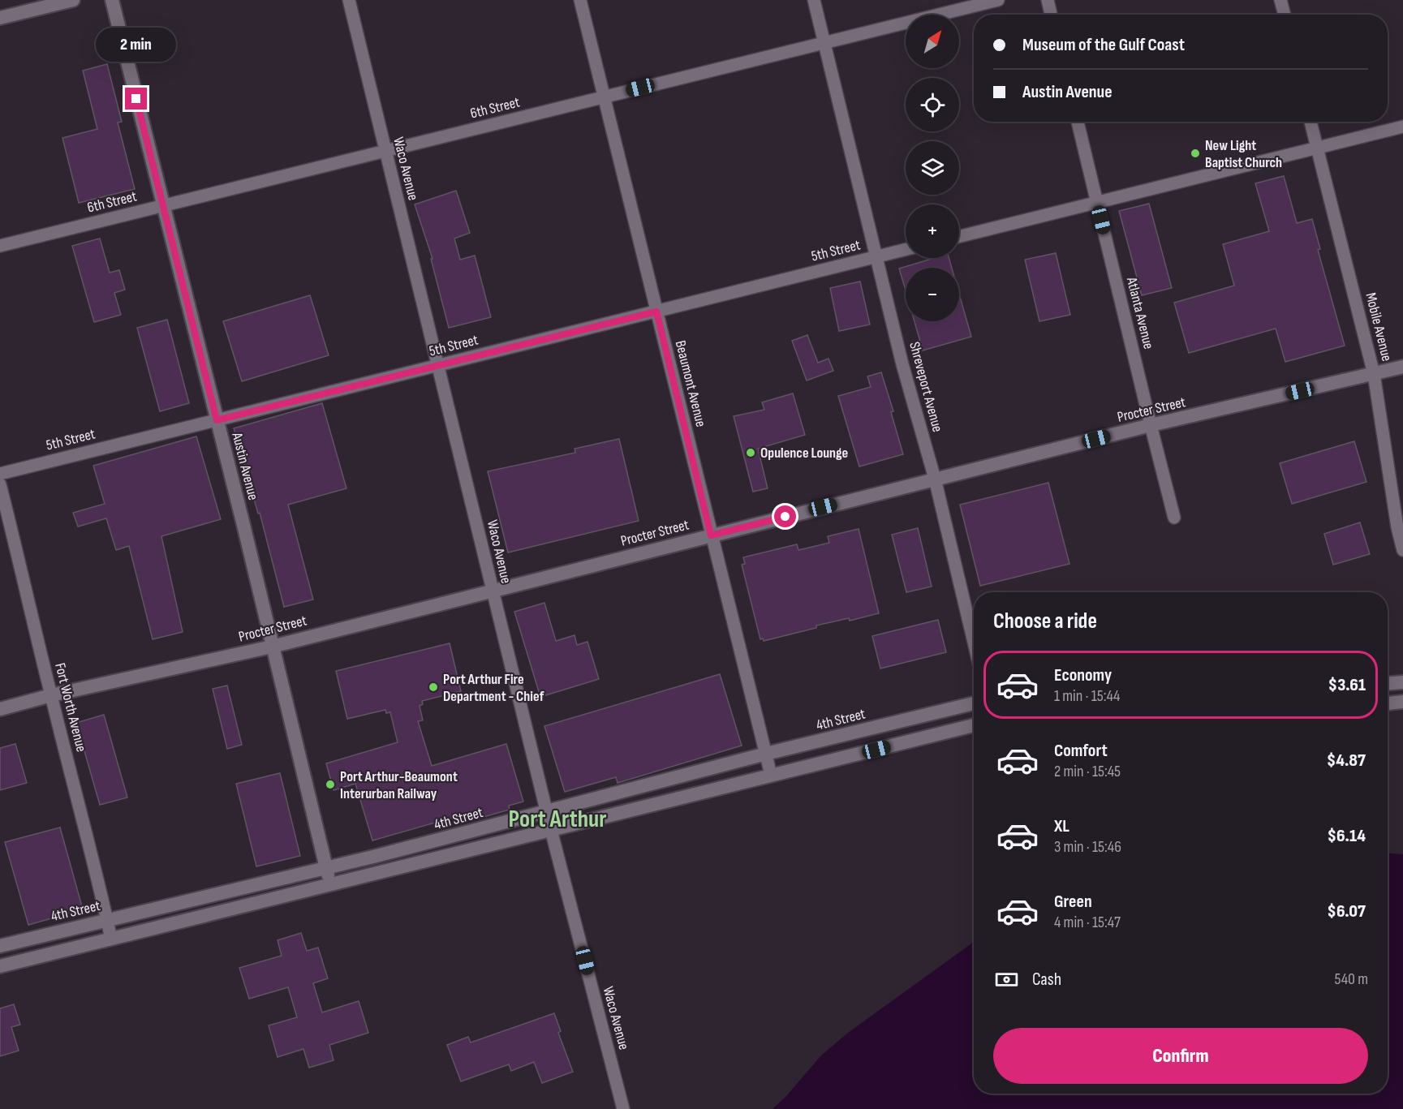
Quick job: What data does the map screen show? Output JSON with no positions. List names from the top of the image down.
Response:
{
  "streets": {
    "street": [
      "6th Street",
      "Waco Avenue",
      "5th Street",
      "Atlanta Avenue",
      "Mobile Avenue",
      "Beaumont Avenue",
      "Shreveport Avenue",
      "Procter Street",
      "Austin Avenue",
      "Fort Worth Avenue",
      "4th Street"
    ]
  },
  "crossings": [
    ["6th Street", "Waco Avenue"],
    ["6th Street", "Beaumont Avenue"],
    ["6th Street", "Shreveport Avenue"],
    ["6th Street", "Austin Avenue"],
    ["Waco Avenue", "5th Street"],
    ["Waco Avenue", "Procter Street"],
    ["Waco Avenue", "4th Street"],
    ["5th Street", "Beaumont Avenue"],
    ["5th Street", "Shreveport Avenue"],
    ["5th Street", "Austin Avenue"],
    ["Atlanta Avenue", "Procter Street"],
    ["Mobile Avenue", "Procter Street"],
    ["Beaumont Avenue", "Procter Street"],
    ["Beaumont Avenue", "4th Street"],
    ["Shreveport Avenue", "Procter Street"],
    ["Procter Street", "Austin Avenue"],
    ["Procter Street", "Fort Worth Avenue"],
    ["Austin Avenue", "4th Street"],
    ["Fort Worth Avenue", "4th Street"]
  ],
  "districts": ["Port Arthur"],
  "places": [
    "New Light Baptist Church",
    "Opulence Lounge",
    "Port Arthur Fire Department - Chief",
    "Port Arthur-Beaumont Interurban Railway"
  ],
  "north": "top right",
  "page": {
    "map_buttons": ["+", "−"],
    "banner": ["Museum of the Gulf Coast", "Austin Avenue"],
    "bubble": "2 min",
    "heading": "Choose a ride",
    "list": [
      {
        "name": "Economy",
        "note": "1 min · 15:44",
        "value": "$3.61"
      },
      {
        "name": "Comfort",
        "note": "2 min · 15:45",
        "value": "$4.87"
      },
      {
        "name": "XL",
        "note": "3 min · 15:46",
        "value": "$6.14"
      },
      {
        "name": "Green",
        "note": "4 min · 15:47",
        "value": "$6.07"
      }
    ],
    "pay": ["Cash", "540 m"],
    "buttons": "Confirm"
  }
}
